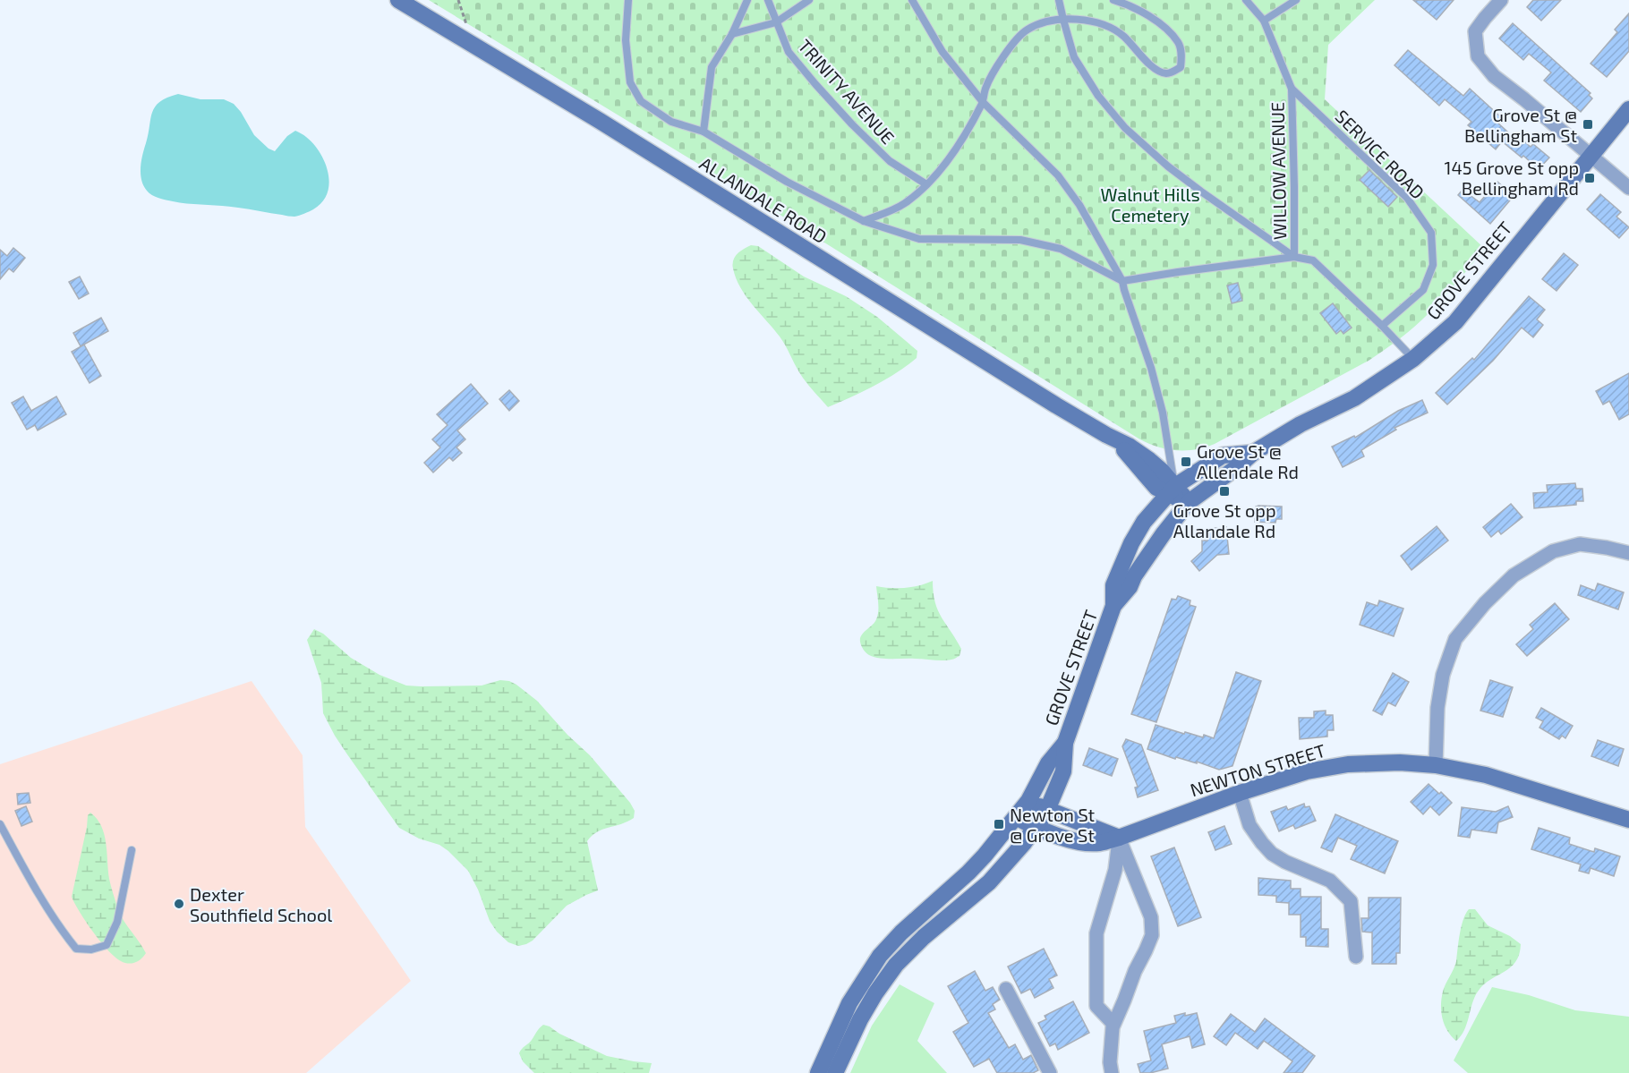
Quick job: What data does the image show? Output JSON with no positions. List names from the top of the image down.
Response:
{
  "streets": {
    "main road": ["ALLANDALE ROAD", "GROVE STREET", "NEWTON STREET"],
    "lane": ["TRINITY AVENUE", "SERVICE ROAD", "WILLOW AVENUE"]
  },
  "crossings": [
    ["SERVICE ROAD", "WILLOW AVENUE"],
    ["ALLANDALE ROAD", "GROVE STREET"]
  ],
  "parks": ["Walnut Hills Cemetery"],
  "places": {
    "transit": [
      "Grove St @ Bellingham St",
      "145 Grove St opp Bellingham Rd",
      "Grove St @ Allendale Rd",
      "Grove St opp Allandale Rd",
      "Newton St @ Grove St"
    ],
    "other": ["Dexter Southfield School"]
  }
}
